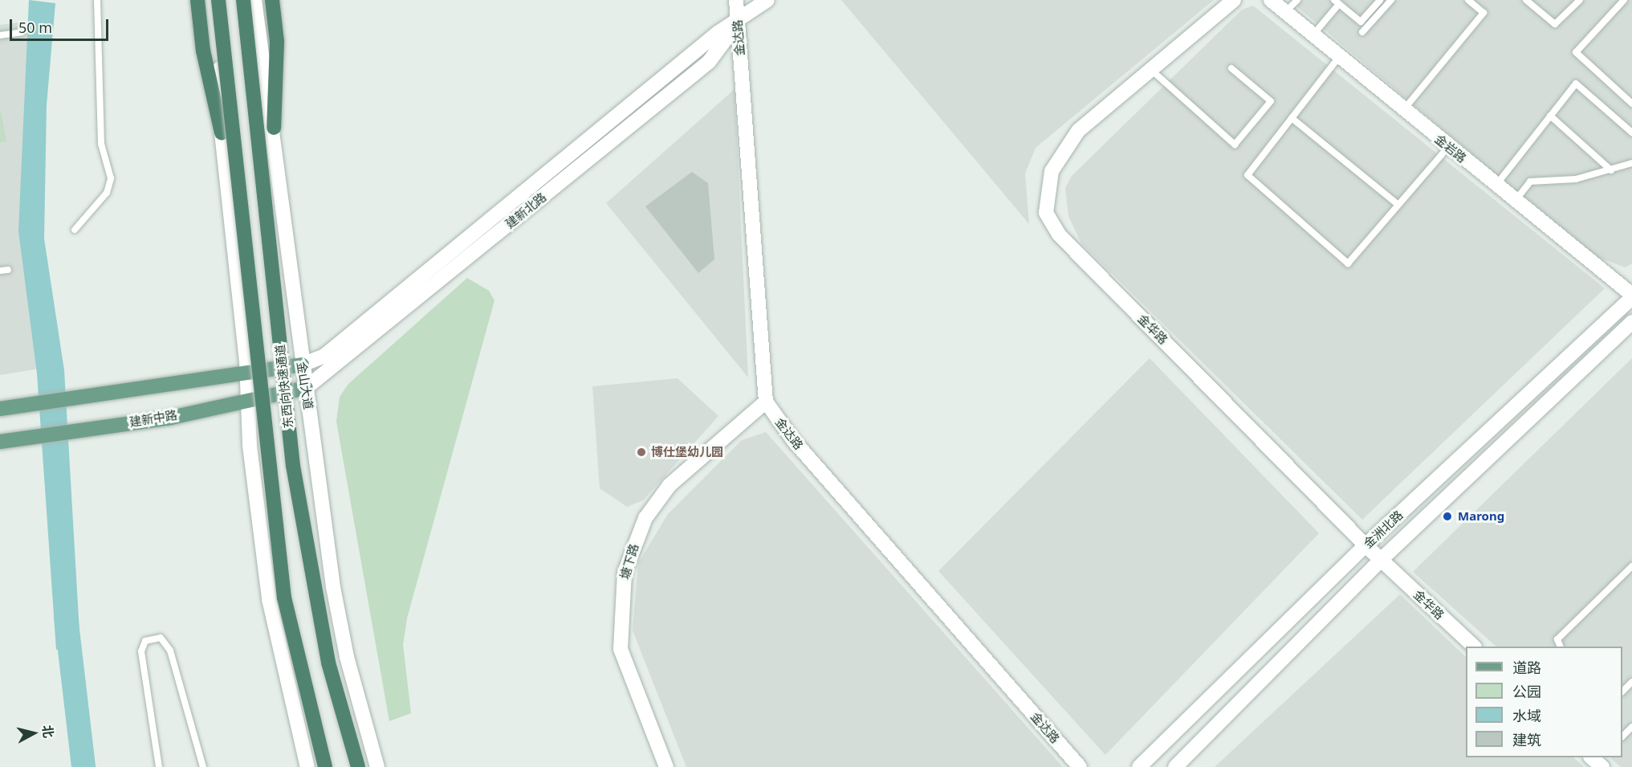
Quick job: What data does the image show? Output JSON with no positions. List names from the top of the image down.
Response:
{
  "streets": {
    "highway": ["东西向快速通道"],
    "main road": [
      "金达路",
      "金岩路",
      "建新北路",
      "金华路",
      "金山大道",
      "建新中路",
      "金洲北路",
      "塘下路"
    ]
  },
  "crossings": [
    ["金达路", "建新北路"],
    ["金达路", "塘下路"],
    ["金岩路", "金洲北路"],
    ["建新北路", "金山大道"],
    ["建新北路", "建新中路"],
    ["金华路", "金洲北路"],
    ["金山大道", "建新中路"]
  ],
  "places": ["博仕堡幼儿园", "Marong"],
  "legend": [
    "道路",
    "公园",
    "水域",
    "建筑"
  ],
  "scale_bar": "50 m",
  "north": "right"
}
